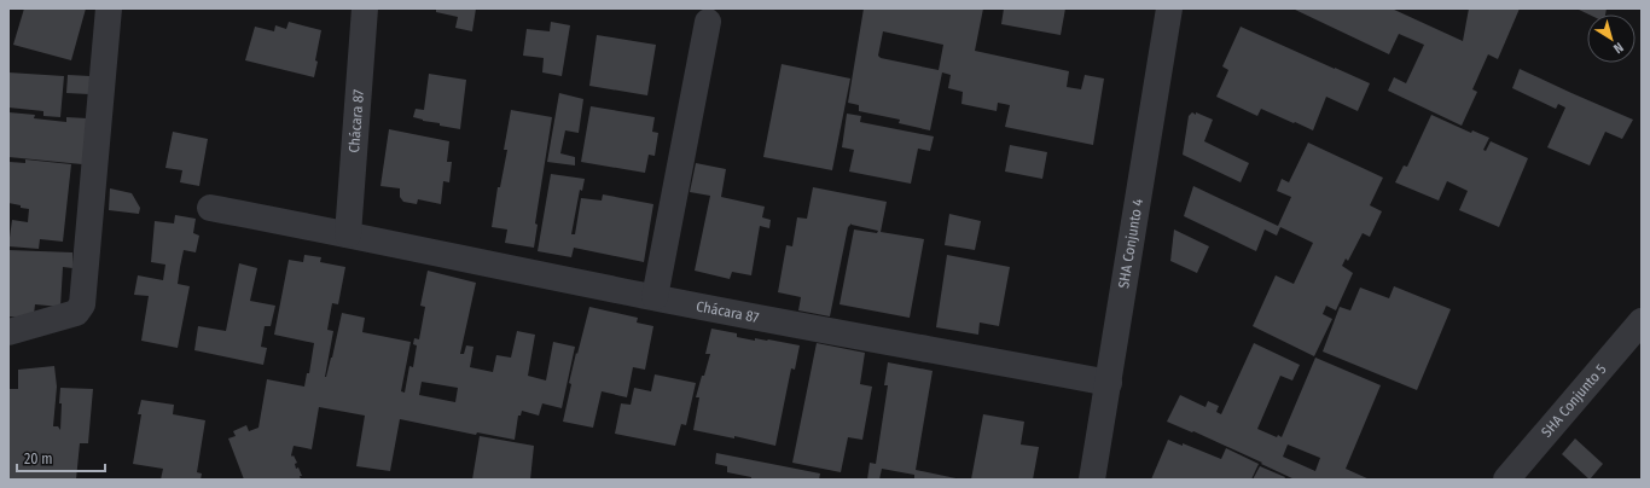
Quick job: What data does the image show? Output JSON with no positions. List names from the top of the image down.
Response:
{
  "streets": {
    "street": ["Chácara 87", "SHA Conjunto 4", "SHA Conjunto 5"]
  },
  "crossings": [
    ["Chácara 87", "SHA Conjunto 4"]
  ],
  "scale_bar": "20 m",
  "north": "bottom right"
}
